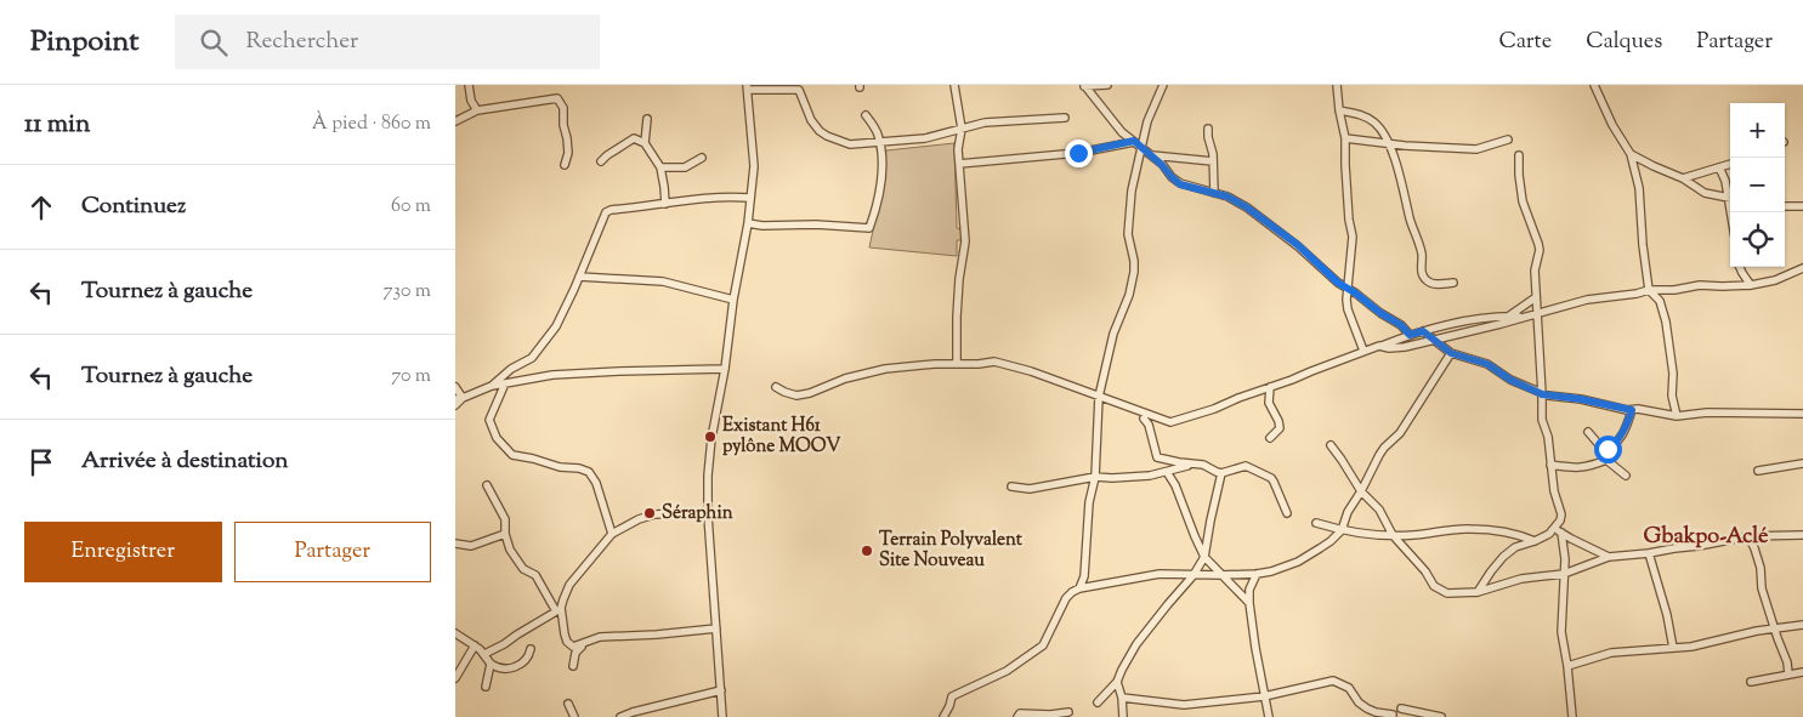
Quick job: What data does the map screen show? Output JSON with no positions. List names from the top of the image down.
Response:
{
  "districts": ["Gbakpo-Aclé"],
  "places": ["Existant H61 pylône MOOV", "Séraphin", "Terrain Polyvalent Site Nouveau"],
  "page": {
    "header": "Pinpoint",
    "search": "Rechercher",
    "nav": ["Carte", "Calques", "Partager"],
    "heading": ["11 min", "À pied · 860 m"],
    "map_buttons": ["+", "−"],
    "list": [
      ["Continuez", "60 m"],
      ["Tournez à gauche", "730 m"],
      ["Tournez à gauche", "70 m"],
      "Arrivée à destination"
    ],
    "buttons": ["Enregistrer", "Partager"]
  }
}
